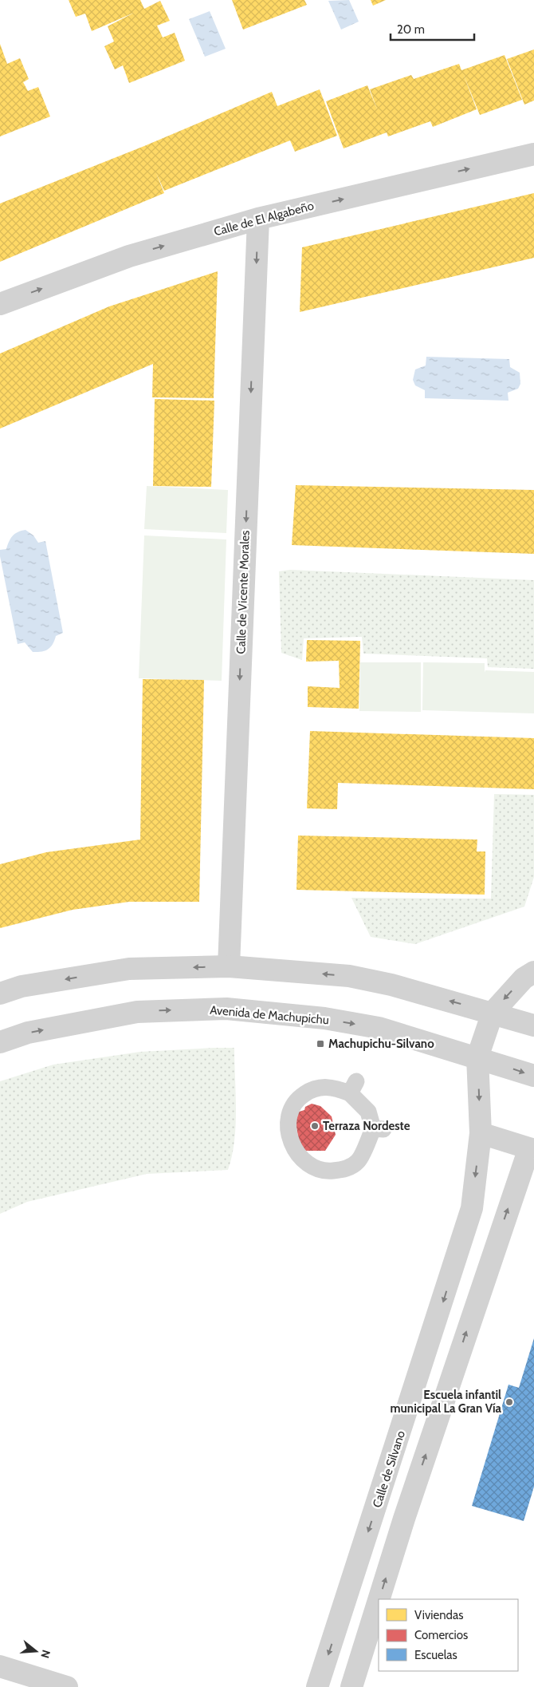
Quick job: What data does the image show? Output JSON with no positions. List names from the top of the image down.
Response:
{
  "streets": {
    "street": [
      "Calle de El Algabeño",
      "Calle de Vicente Morales",
      "Avenida de Machupichu",
      "Calle de Silvano"
    ]
  },
  "crossings": [
    ["Calle de El Algabeño", "Calle de Vicente Morales"],
    ["Avenida de Machupichu", "Calle de Silvano"]
  ],
  "one_way": ["Calle de El Algabeño", "Calle de Vicente Morales"],
  "places": {
    "transit": ["Machupichu-Silvano"],
    "other": ["Terraza Nordeste", "Escuela infantil municipal La Gran Vía"]
  },
  "legend": ["Viviendas", "Comercios", "Escuelas"],
  "scale_bar": "20 m",
  "north": "right"
}
